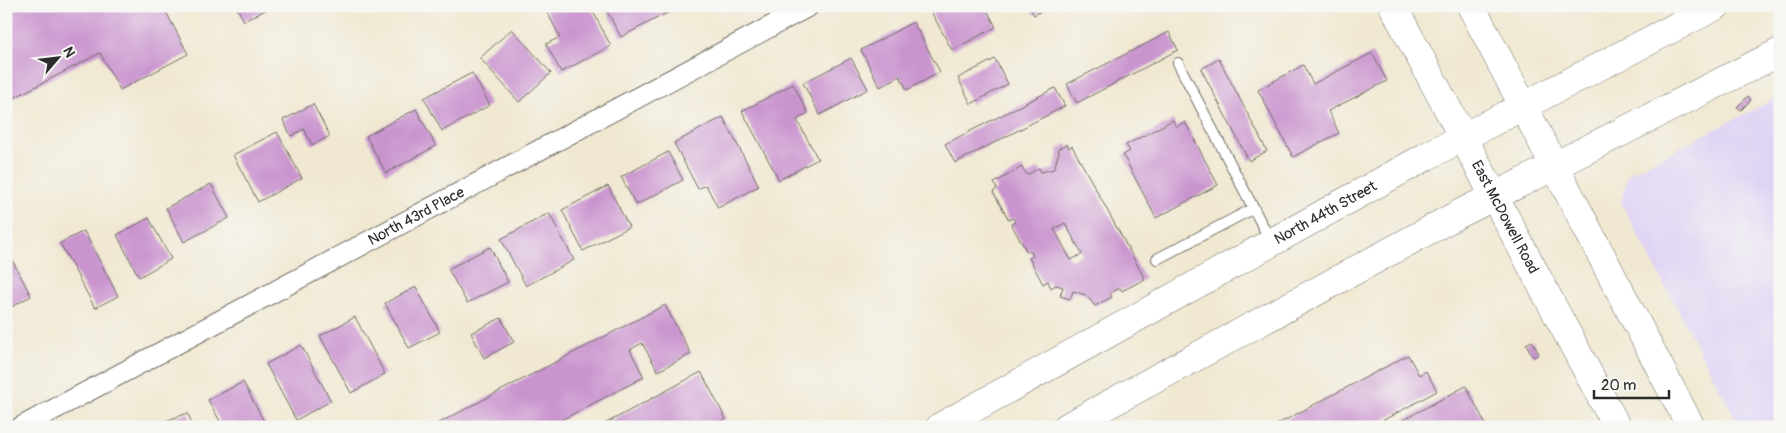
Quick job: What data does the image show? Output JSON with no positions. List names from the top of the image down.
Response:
{
  "streets": {
    "main road": ["North 44th Street", "East McDowell Road"],
    "street": ["North 43rd Place"]
  },
  "crossings": [
    ["North 44th Street", "East McDowell Road"]
  ],
  "scale_bar": "20 m",
  "north": "top right"
}
